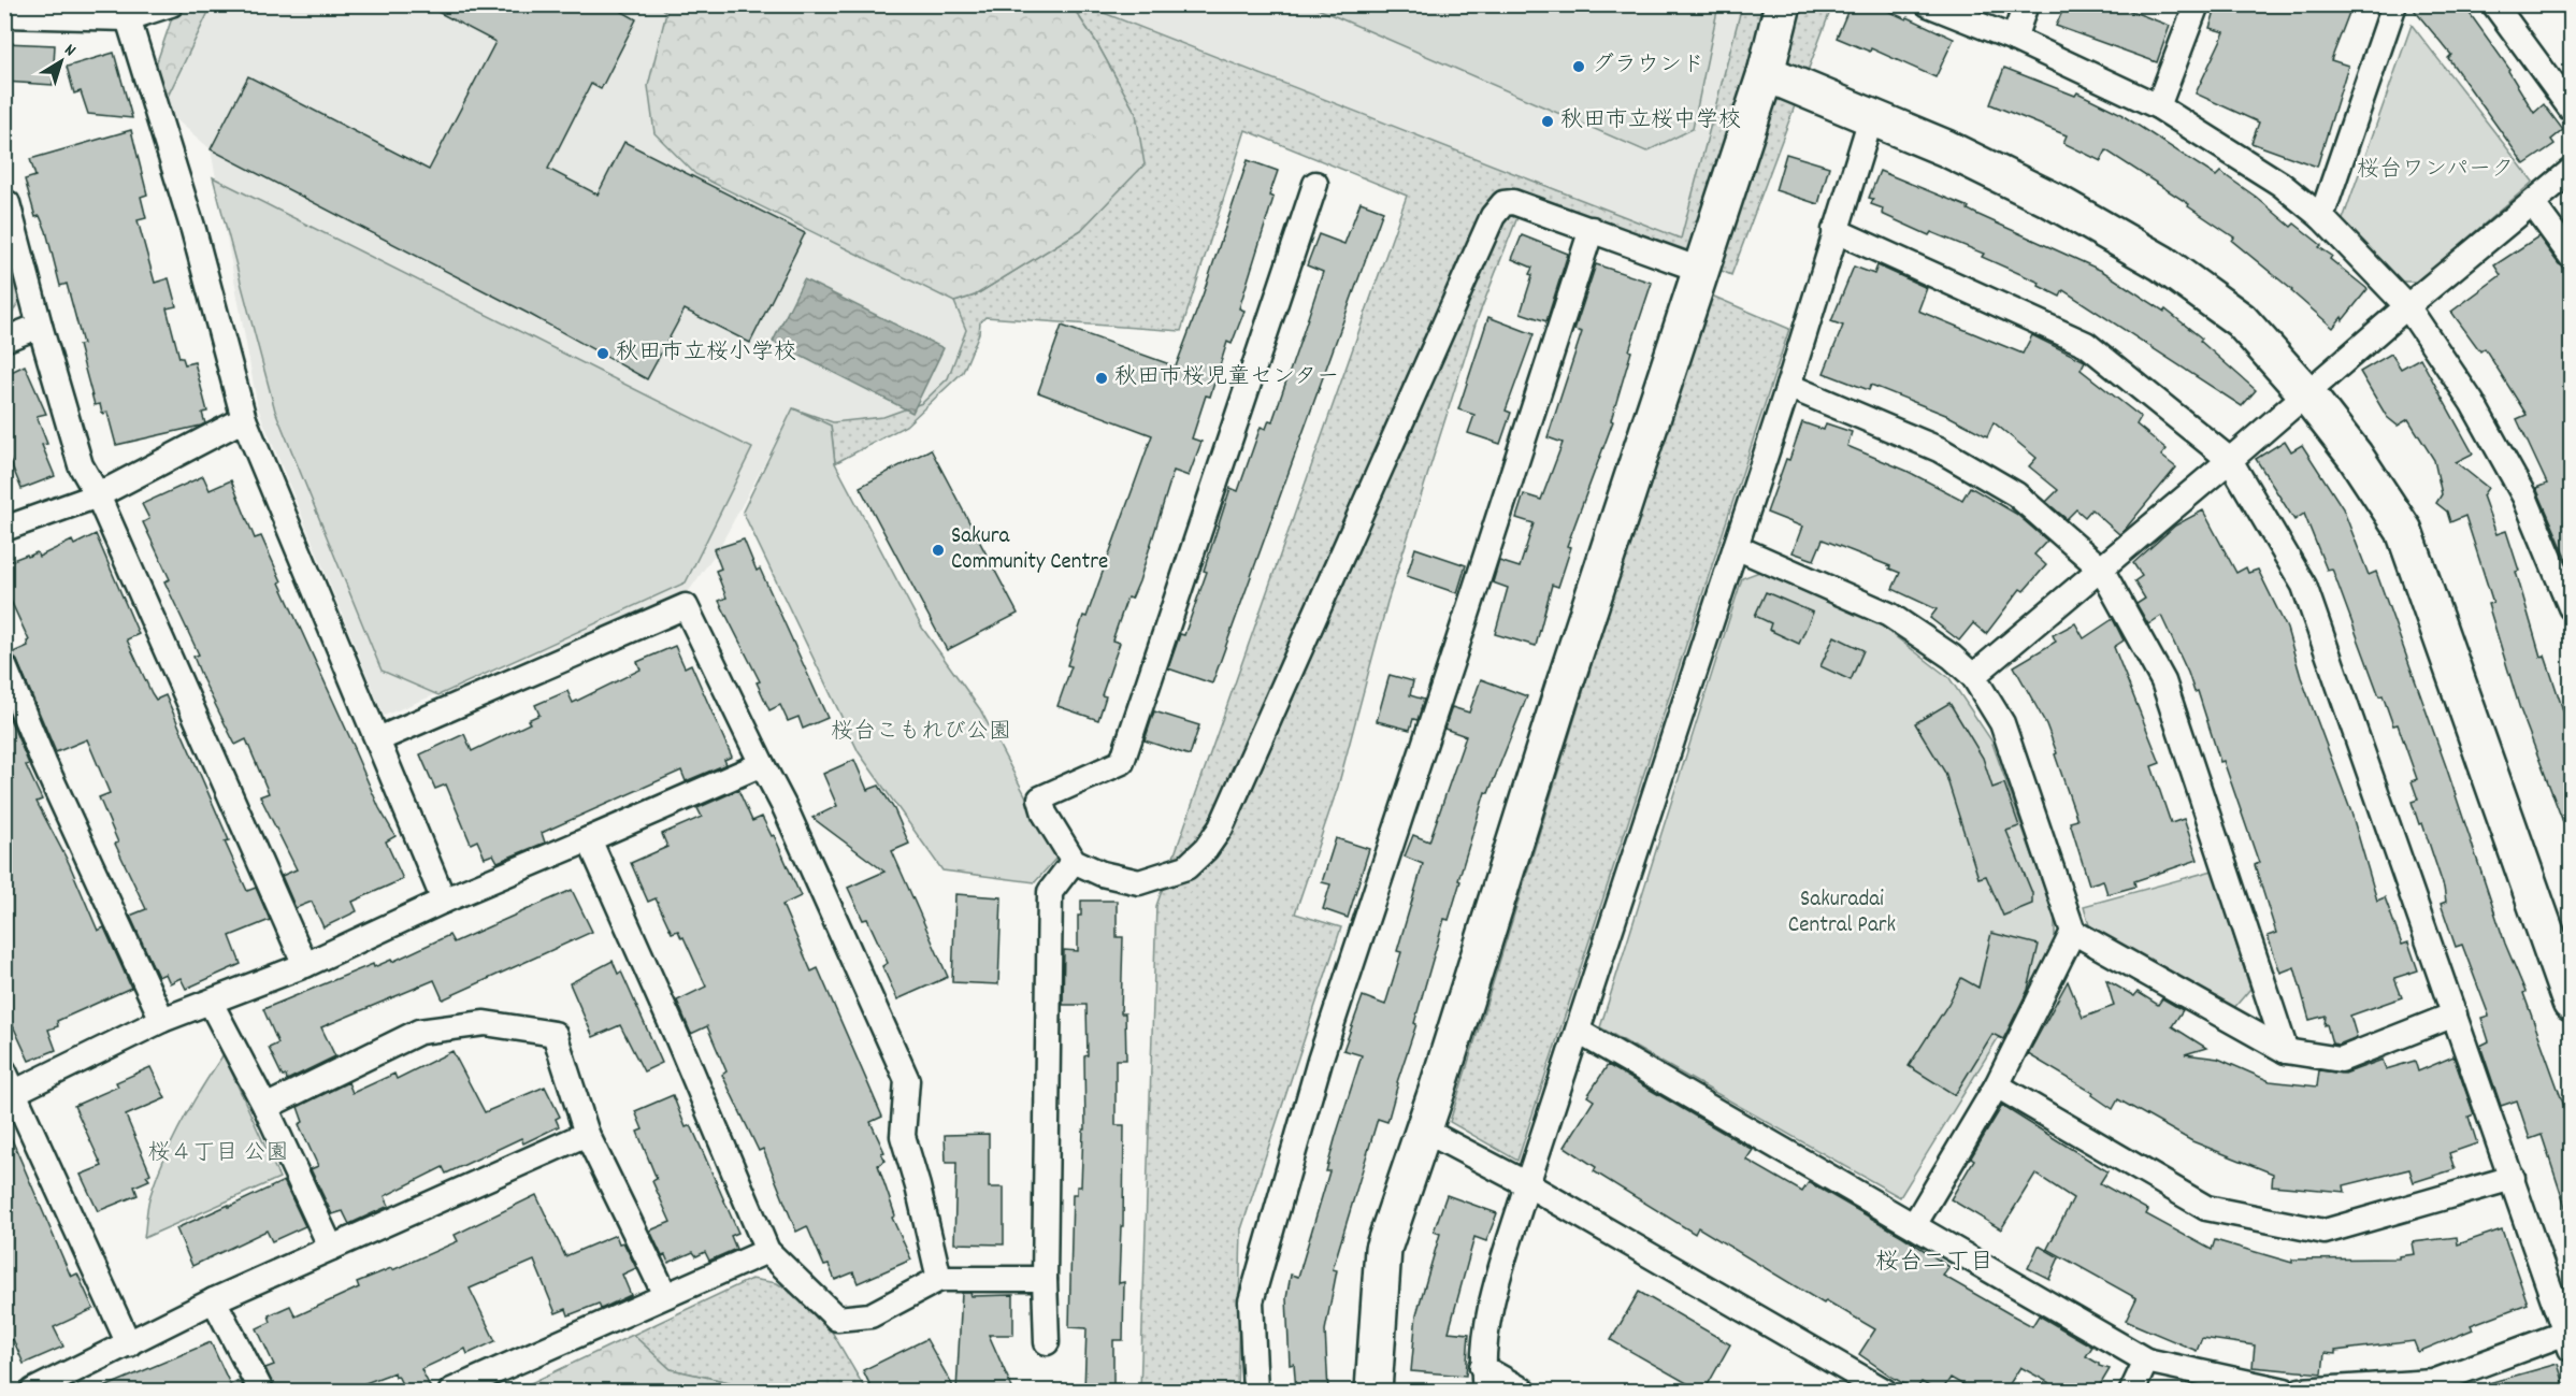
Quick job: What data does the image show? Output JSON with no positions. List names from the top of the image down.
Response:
{
  "districts": ["桜台二丁目"],
  "parks": [
    "桜台ワンパーク",
    "桜台こもれび公園",
    "Sakuradai Central Park",
    "桜４丁目 公園"
  ],
  "places": [
    "グラウンド",
    "秋田市立桜中学校",
    "秋田市立桜小学校",
    "秋田市桜児童センター",
    "Sakura Community Centre"
  ],
  "north": "top right"
}
